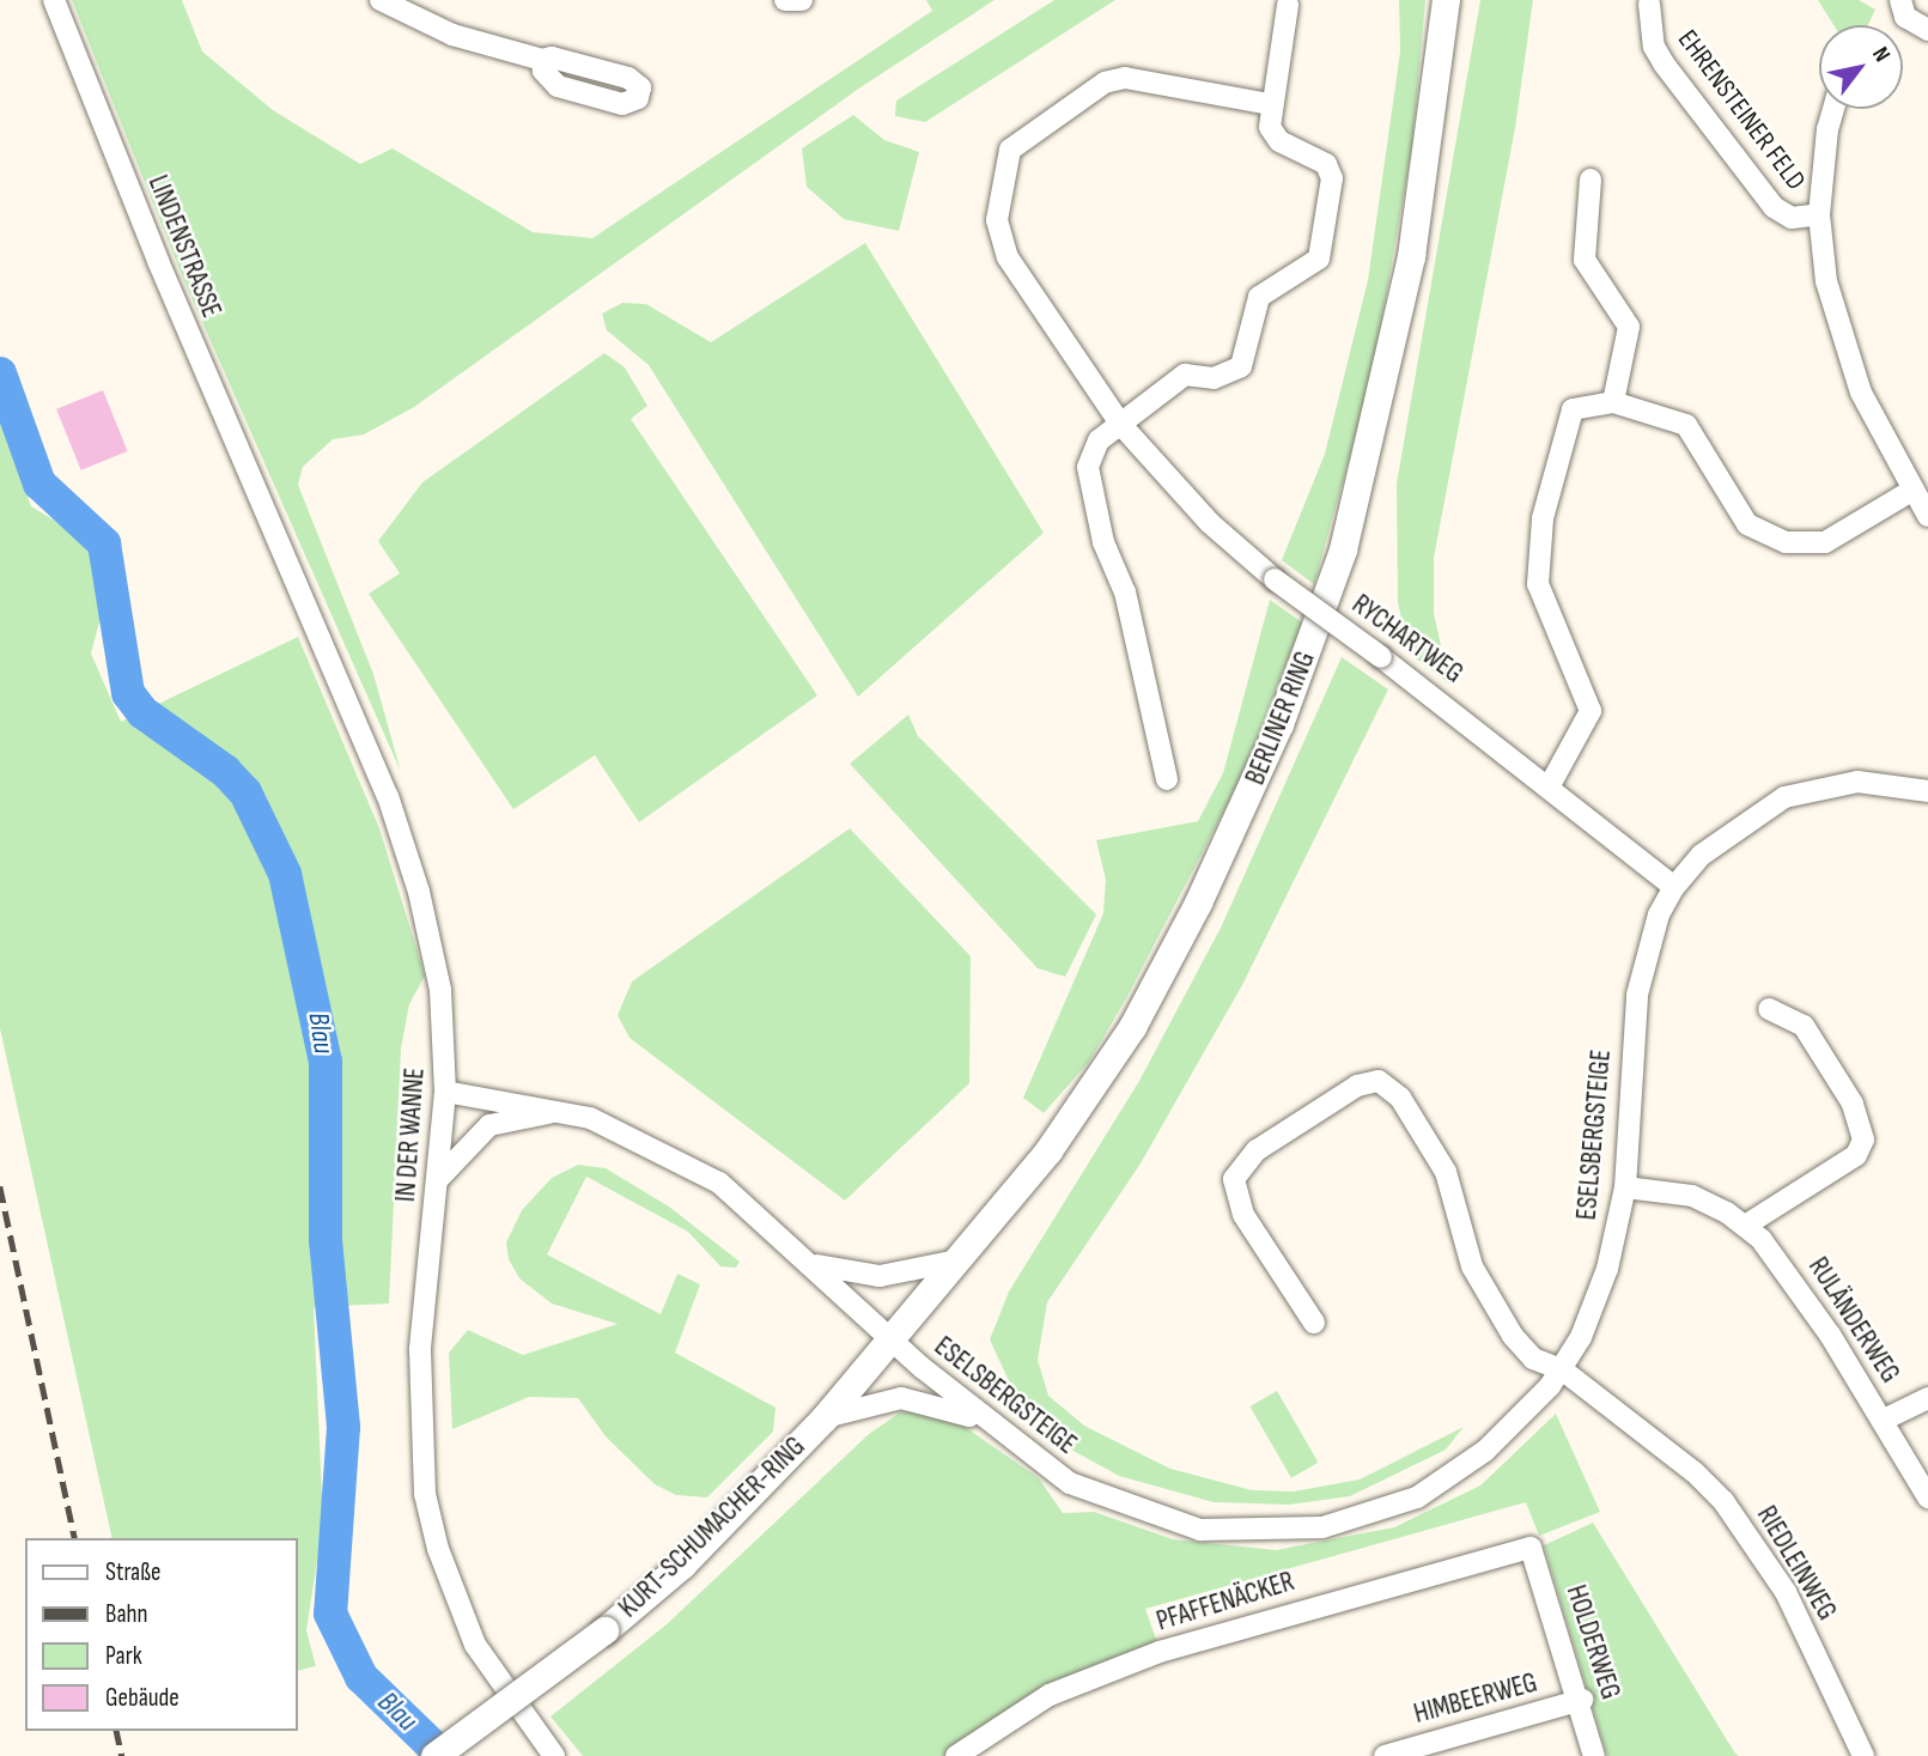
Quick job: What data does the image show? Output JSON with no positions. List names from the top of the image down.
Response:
{
  "streets": {
    "main road": ["BERLINER RING", "KURT-SCHUMACHER-RING"],
    "street": [
      "EHRENSTEINER FELD",
      "LINDENSTRASSE",
      "RYCHARTWEG",
      "IN DER WANNE",
      "ESELSBERGSTEIGE",
      "RULÄNDERWEG",
      "RIEDLEINWEG",
      "PFAFFENÄCKER",
      "HOLDERWEG",
      "HIMBEERWEG"
    ]
  },
  "crossings": [
    ["LINDENSTRASSE", "IN DER WANNE"],
    ["RYCHARTWEG", "ESELSBERGSTEIGE"],
    ["BERLINER RING", "ESELSBERGSTEIGE"],
    ["BERLINER RING", "KURT-SCHUMACHER-RING"],
    ["IN DER WANNE", "ESELSBERGSTEIGE"],
    ["ESELSBERGSTEIGE", "RULÄNDERWEG"],
    ["ESELSBERGSTEIGE", "KURT-SCHUMACHER-RING"],
    ["ESELSBERGSTEIGE", "RIEDLEINWEG"],
    ["PFAFFENÄCKER", "HOLDERWEG"],
    ["HOLDERWEG", "HIMBEERWEG"]
  ],
  "water": ["Blau"],
  "legend": [
    "Straße",
    "Bahn",
    "Park",
    "Gebäude"
  ],
  "north": "top right"
}
